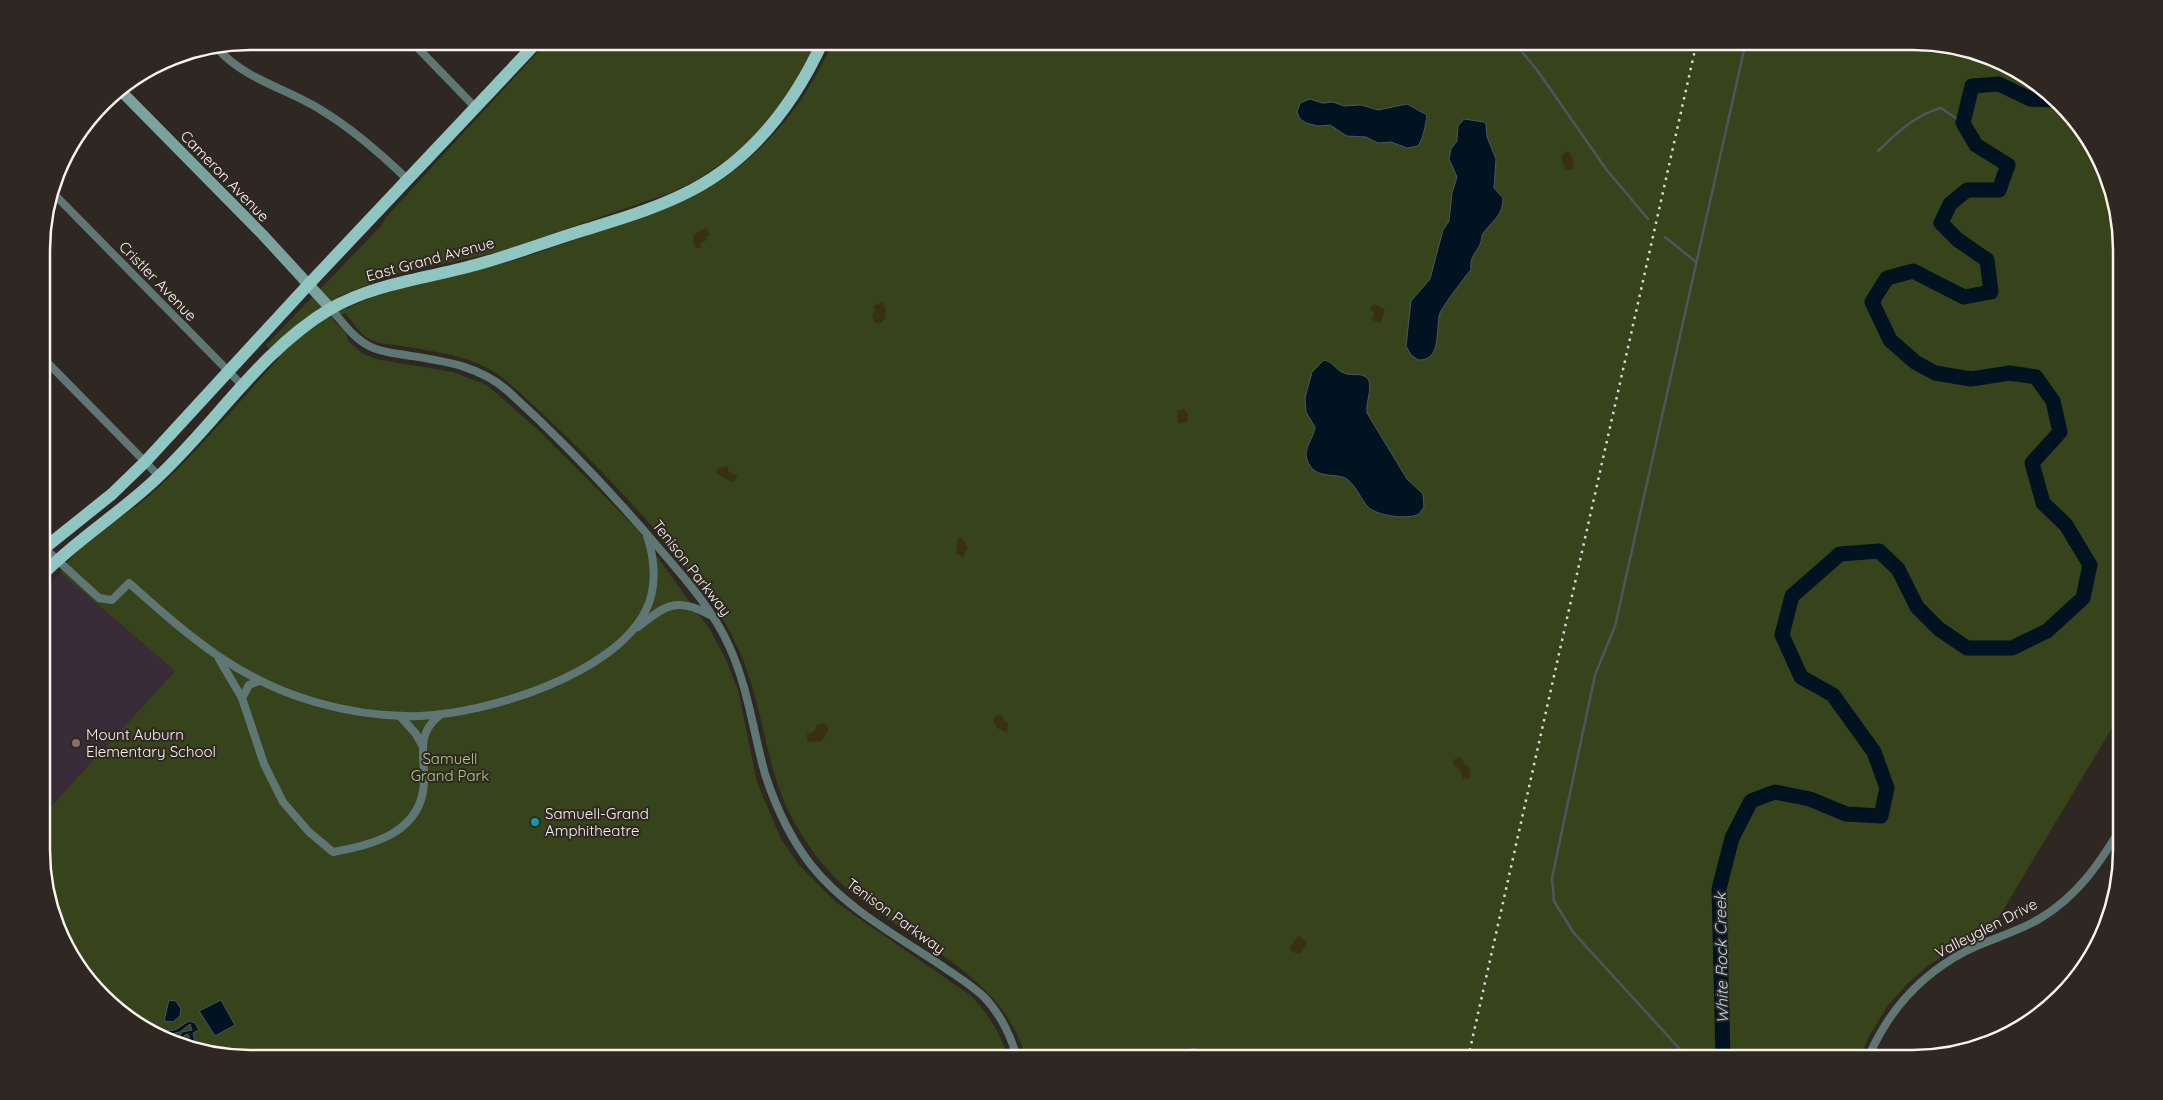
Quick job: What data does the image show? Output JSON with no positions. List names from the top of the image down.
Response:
{
  "streets": {
    "main road": ["East Grand Avenue"],
    "street": [
      "Cameron Avenue",
      "Cristler Avenue",
      "Tenison Parkway",
      "Valleyglen Drive"
    ]
  },
  "crossings": [
    ["Cameron Avenue", "Tenison Parkway"],
    ["East Grand Avenue", "Cristler Avenue"],
    ["East Grand Avenue", "Tenison Parkway"]
  ],
  "water": ["White Rock Creek"],
  "parks": ["Samuell Grand Park"],
  "places": ["Mount Auburn Elementary School", "Samuell-Grand Amphitheatre"]
}
